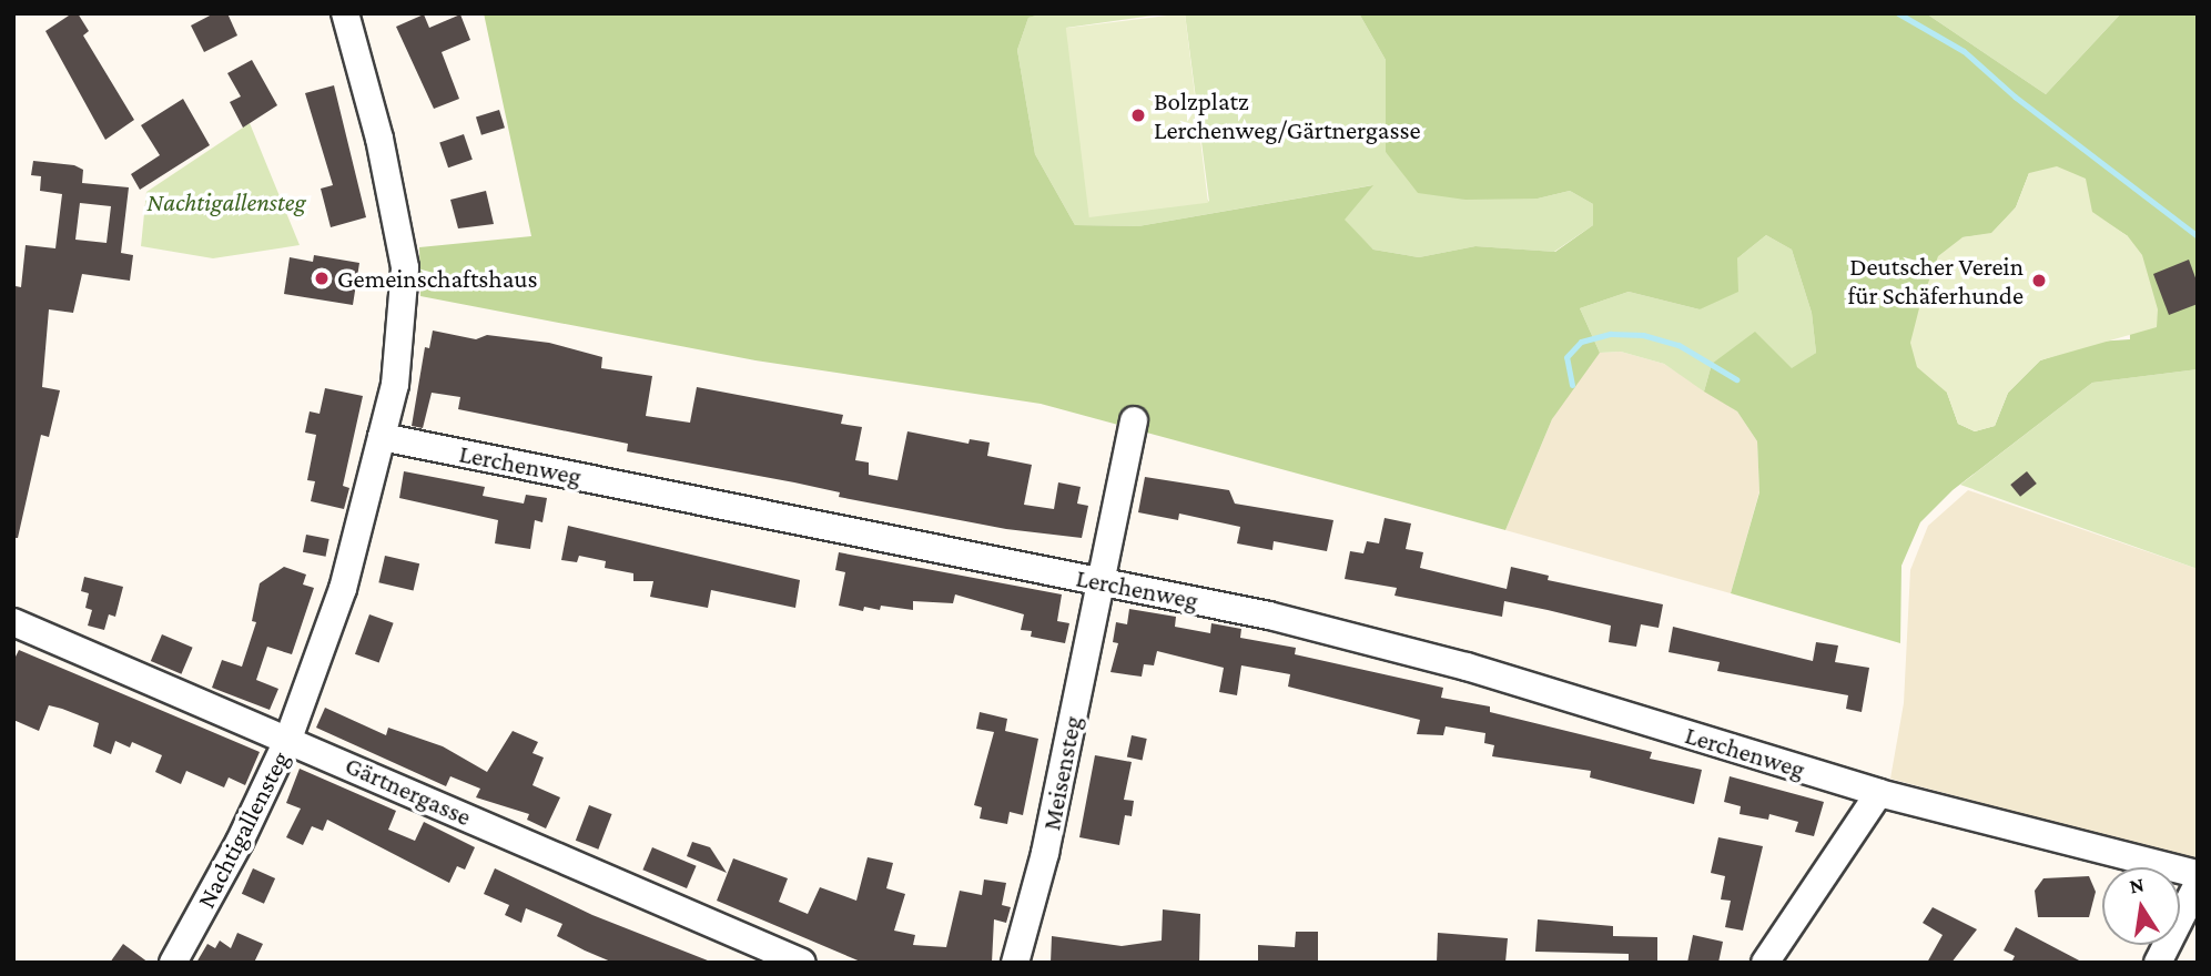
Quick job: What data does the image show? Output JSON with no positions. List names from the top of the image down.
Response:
{
  "streets": {
    "street": [
      "Lerchenweg",
      "Meisensteg",
      "Gärtnergasse",
      "Nachtigallensteg"
    ]
  },
  "crossings": [
    ["Lerchenweg", "Meisensteg"],
    ["Lerchenweg", "Nachtigallensteg"],
    ["Gärtnergasse", "Nachtigallensteg"]
  ],
  "parks": ["Nachtigallensteg"],
  "places": ["Bolzplatz Lerchenweg/Gärtnergasse", "Gemeinschaftshaus", "Deutscher Verein für Schäferhunde"],
  "north": "top"
}
